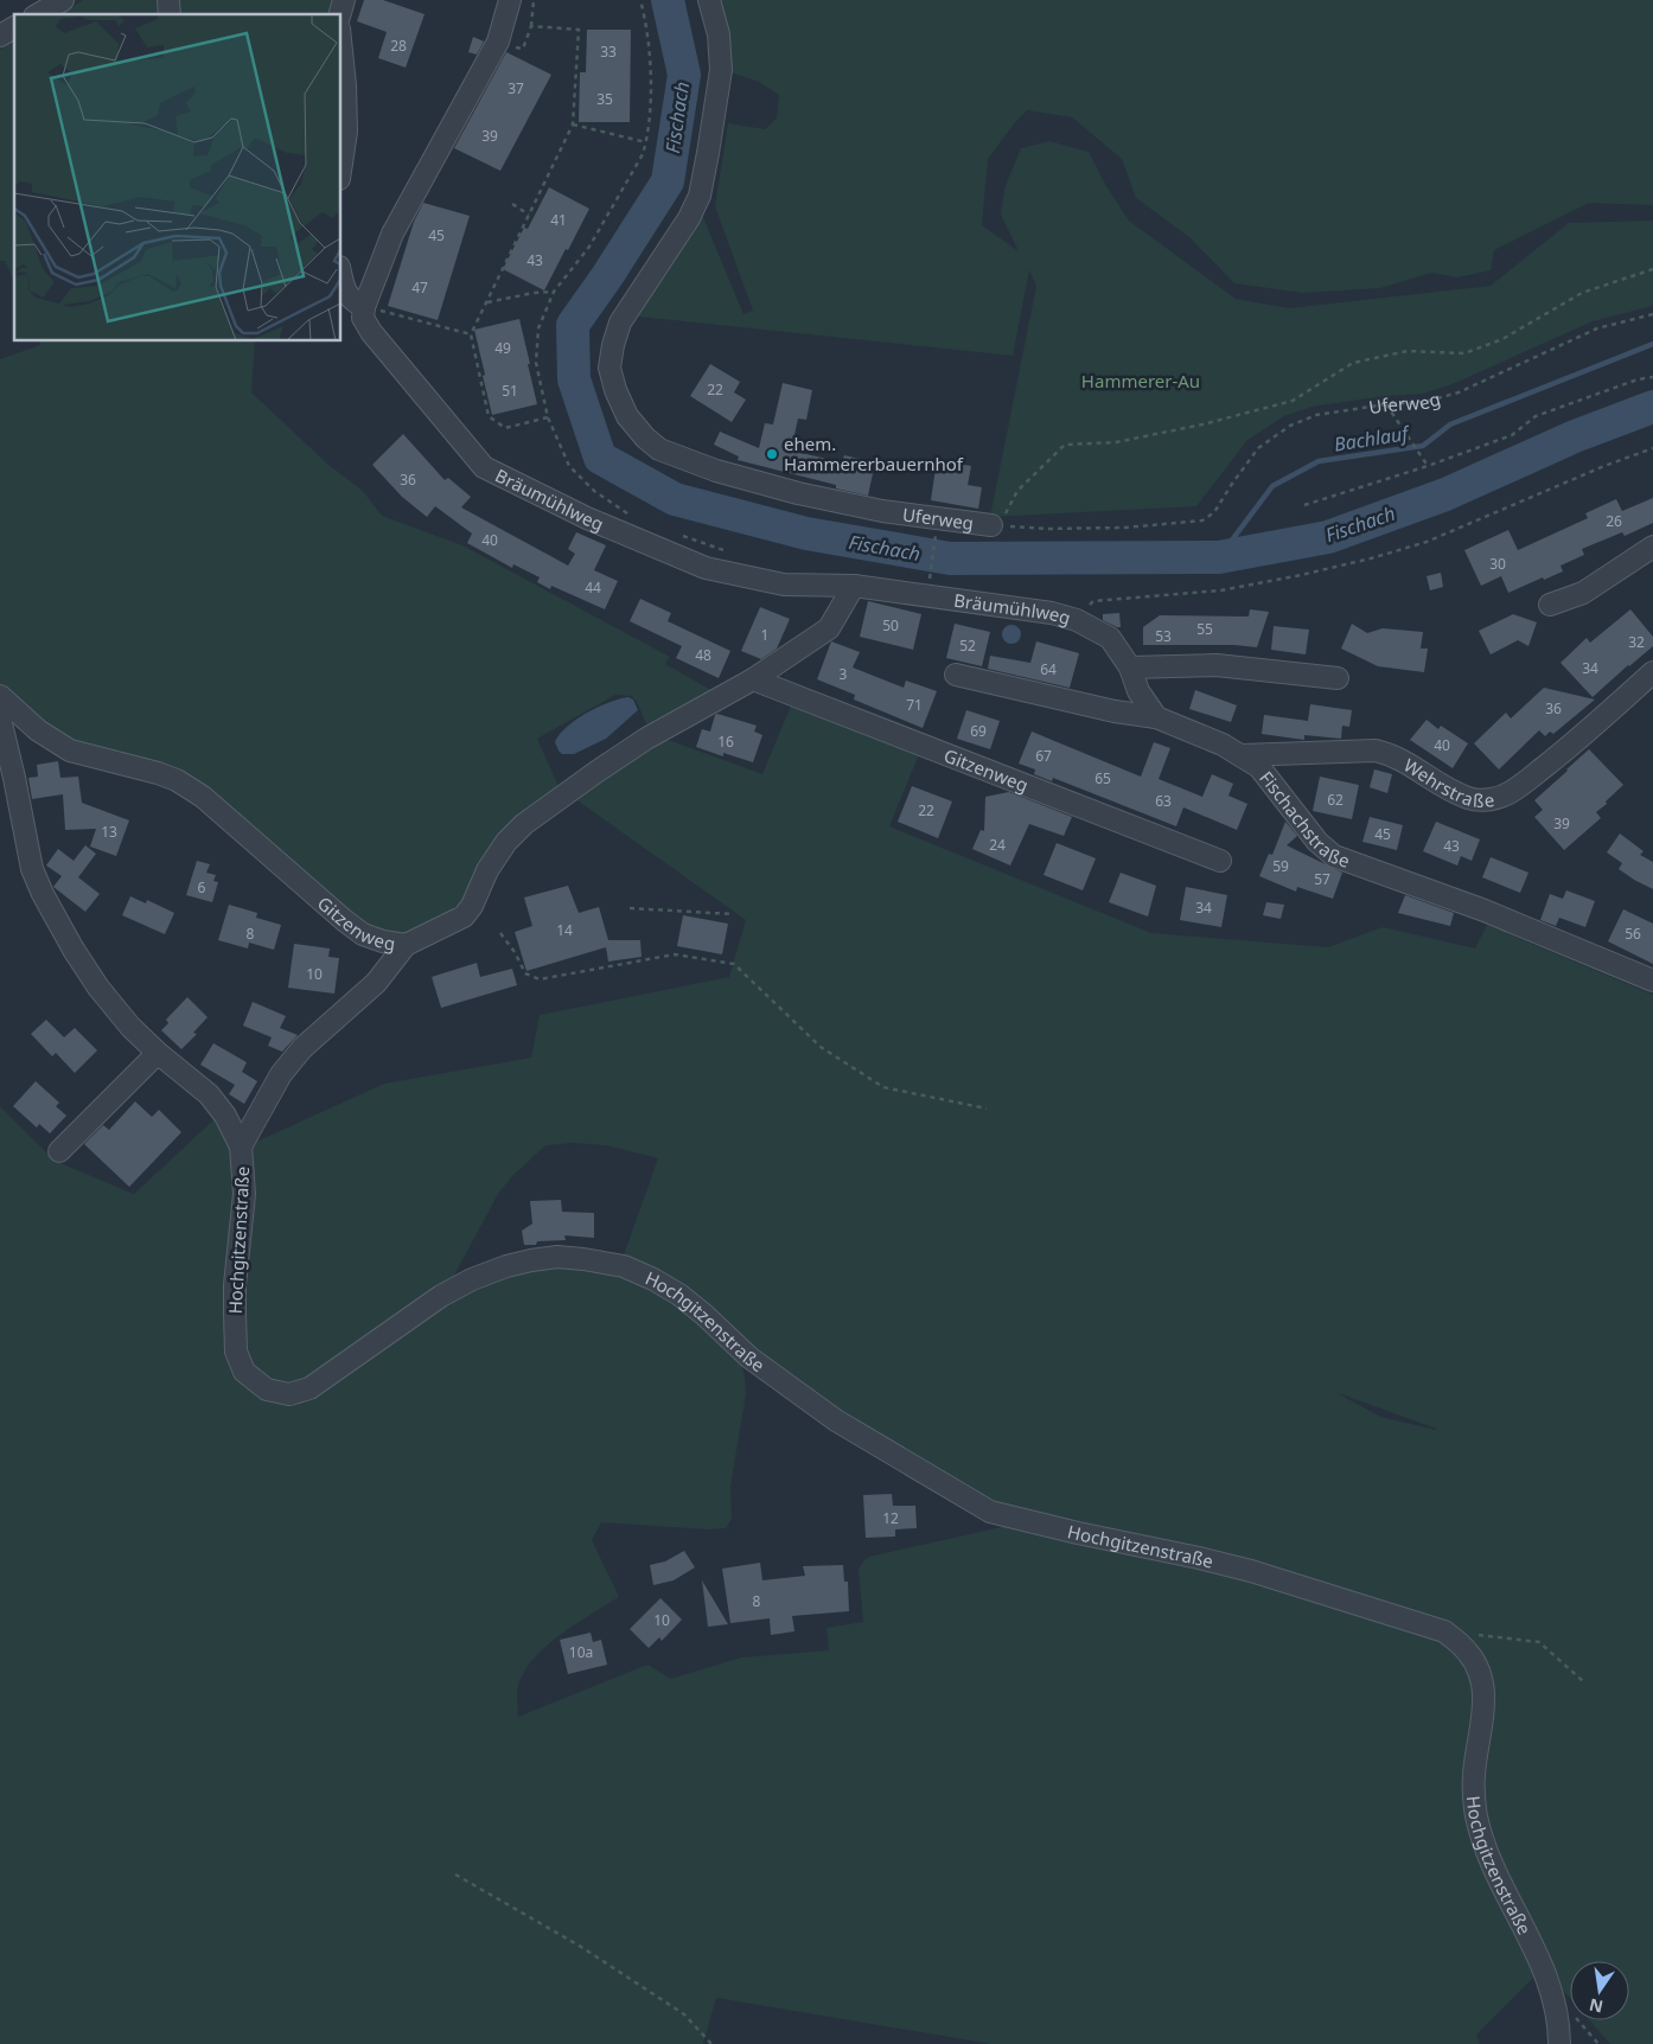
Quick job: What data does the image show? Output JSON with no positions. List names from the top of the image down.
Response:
{
  "streets": {
    "street": [
      "Uferweg",
      "Bräumühlweg",
      "Gitzenweg",
      "Wehrstraße",
      "Fischachstraße",
      "Hochgitzenstraße"
    ]
  },
  "crossings": [
    ["Bräumühlweg", "Gitzenweg"],
    ["Bräumühlweg", "Fischachstraße"],
    ["Wehrstraße", "Fischachstraße"]
  ],
  "water": ["Fischach", "Bachlauf"],
  "parks": ["Hammerer-Au"],
  "places": ["ehem. Hammererbauernhof"],
  "house_numbers": [
    "28",
    "33",
    "37",
    "35",
    "39",
    "41",
    "45",
    "43",
    "47",
    "49",
    "22",
    "51",
    "36",
    "26",
    "40",
    "30",
    "44",
    "50",
    "55",
    "1",
    "53",
    "32",
    "52",
    "48",
    "34",
    "64",
    "3",
    "71",
    "36",
    "69",
    "16",
    "40",
    "67",
    "65",
    "62",
    "63",
    "22",
    "39",
    "13",
    "45",
    "24",
    "43",
    "59",
    "57",
    "6",
    "34",
    "14",
    "8",
    "56",
    "10",
    "12",
    "8",
    "10",
    "10a"
  ],
  "north": "bottom"
}
